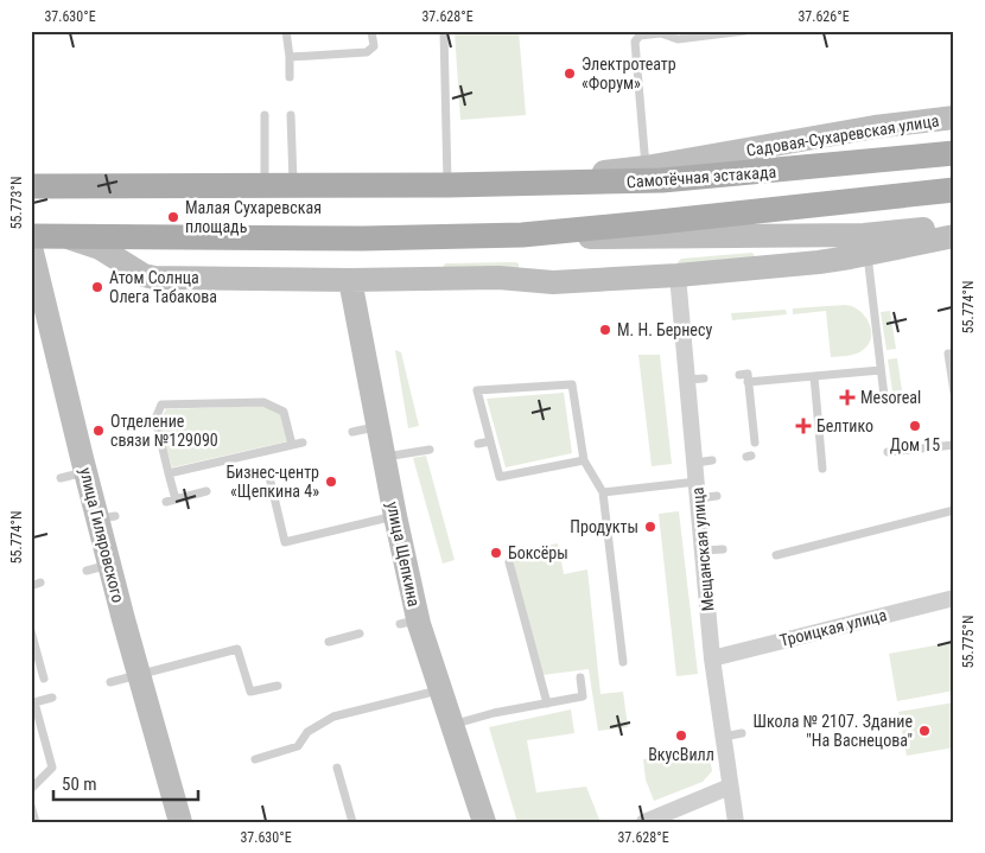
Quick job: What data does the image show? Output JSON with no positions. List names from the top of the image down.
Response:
{
  "streets": {
    "main road": [
      "Садовая-Сухаревская улица",
      "Самотёчная эстакада",
      "улица Гиляровского",
      "улица Щепкина"
    ],
    "street": ["Мещанская улица", "Троицкая улица"]
  },
  "crossings": [
    ["Садовая-Сухаревская улица", "Самотёчная эстакада"],
    ["Мещанская улица", "Троицкая улица"]
  ],
  "places": {
    "other": [
      "Электротеатр «Форум»",
      "Малая Сухаревская площадь",
      "Атом Солнца Олега Табакова",
      "М. Н. Бернесу",
      "Дом 15",
      "Отделение связи №129090",
      "Бизнес-центр «Щепкина 4»",
      "Продукты",
      "Боксёры",
      "Школа № 2107. Здание \"На Васнецова\"",
      "ВкусВилл"
    ],
    "health": ["Mesoreal", "Белтико"]
  },
  "scale_bar": "50 m",
  "coordinates": [
    "37.630°E",
    "37.628°E",
    "37.626°E",
    "55.773°N",
    "55.774°N",
    "55.775°N"
  ]
}
